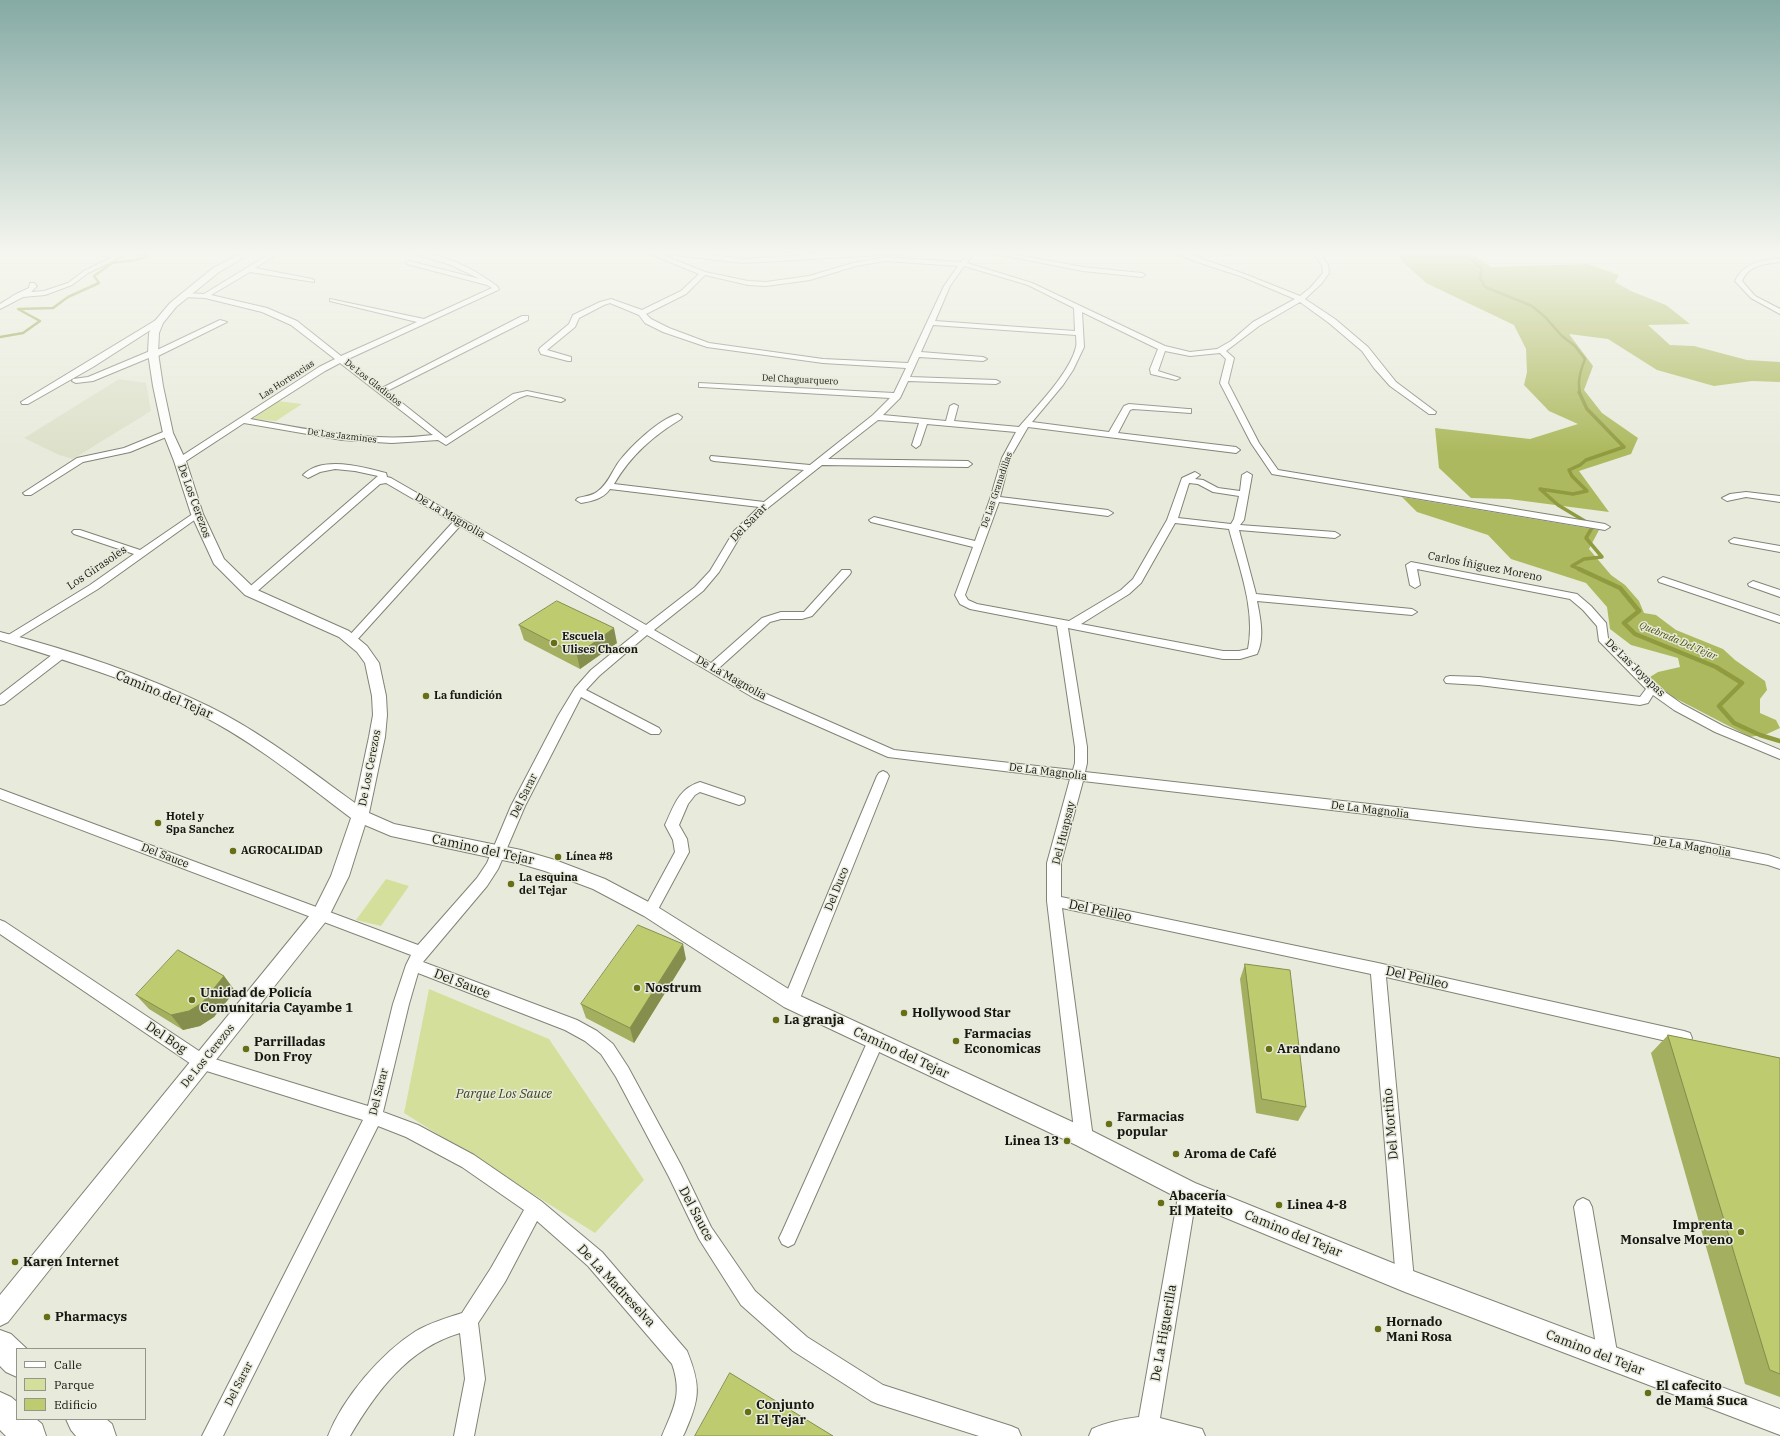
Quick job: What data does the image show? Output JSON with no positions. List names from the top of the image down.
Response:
{
  "streets": {
    "street": [
      "Las Hortencias",
      "Del Chaguarquero",
      "De Los Gladiolos",
      "De Las Jazmines",
      "De Las Granadillas",
      "De Los Cerezos",
      "De La Magnolia",
      "Del Sarar",
      "Carlos Íñiguez Moreno",
      "Los Girasoles",
      "De Las Joyapas",
      "Camino del Tejar",
      "Del Huapsay",
      "Del Sauce",
      "Del Duco",
      "Del Pelileo",
      "Del Bog",
      "Del Mortiño",
      "De La Madreselva",
      "De La Higuerilla"
    ]
  },
  "crossings": [
    ["Las Hortencias", "De Los Gladiolos"],
    ["Las Hortencias", "De Las Jazmines"],
    ["Las Hortencias", "De Los Cerezos"],
    ["Del Chaguarquero", "Del Sarar"],
    ["De Los Gladiolos", "De Las Jazmines"],
    ["De Las Granadillas", "Del Huapsay"],
    ["De Los Cerezos", "Los Girasoles"],
    ["De Los Cerezos", "Camino del Tejar"],
    ["De Los Cerezos", "Del Sauce"],
    ["De Los Cerezos", "Del Bog"],
    ["De La Magnolia", "Del Sarar"],
    ["De La Magnolia", "Del Huapsay"],
    ["Del Sarar", "Camino del Tejar"],
    ["Del Sarar", "Del Sauce"],
    ["Del Sarar", "Del Bog"],
    ["Del Sarar", "De La Madreselva"],
    ["Carlos Íñiguez Moreno", "De Las Joyapas"],
    ["Los Girasoles", "Camino del Tejar"],
    ["Camino del Tejar", "Del Huapsay"],
    ["Camino del Tejar", "Del Duco"],
    ["Camino del Tejar", "Del Mortiño"],
    ["Camino del Tejar", "De La Higuerilla"],
    ["Del Huapsay", "Del Pelileo"],
    ["Del Pelileo", "Del Mortiño"],
    ["Del Bog", "De La Madreselva"]
  ],
  "water": ["Quebrada Del Tejar"],
  "parks": ["Parque Los Sauce"],
  "places": [
    "Escuela Ulises Chacon",
    "La fundición",
    "Hotel y Spa Sanchez",
    "AGROCALIDAD",
    "Línea #8",
    "La esquina del Tejar",
    "Nostrum",
    "Unidad de Policía Comunitaria Cayambe 1",
    "Hollywood Star",
    "La granja",
    "Farmacias Economicas",
    "Parrilladas Don Froy",
    "Arandano",
    "Farmacias popular",
    "Linea 13",
    "Aroma de Café",
    "Abacería El Mateito",
    "Linea 4-8",
    "Imprenta Monsalve Moreno",
    "Karen Internet",
    "Pharmacys",
    "Hornado Mani Rosa",
    "El cafecito de Mamá Suca",
    "Conjunto El Tejar"
  ],
  "legend": ["Calle", "Parque", "Edificio"]
}
